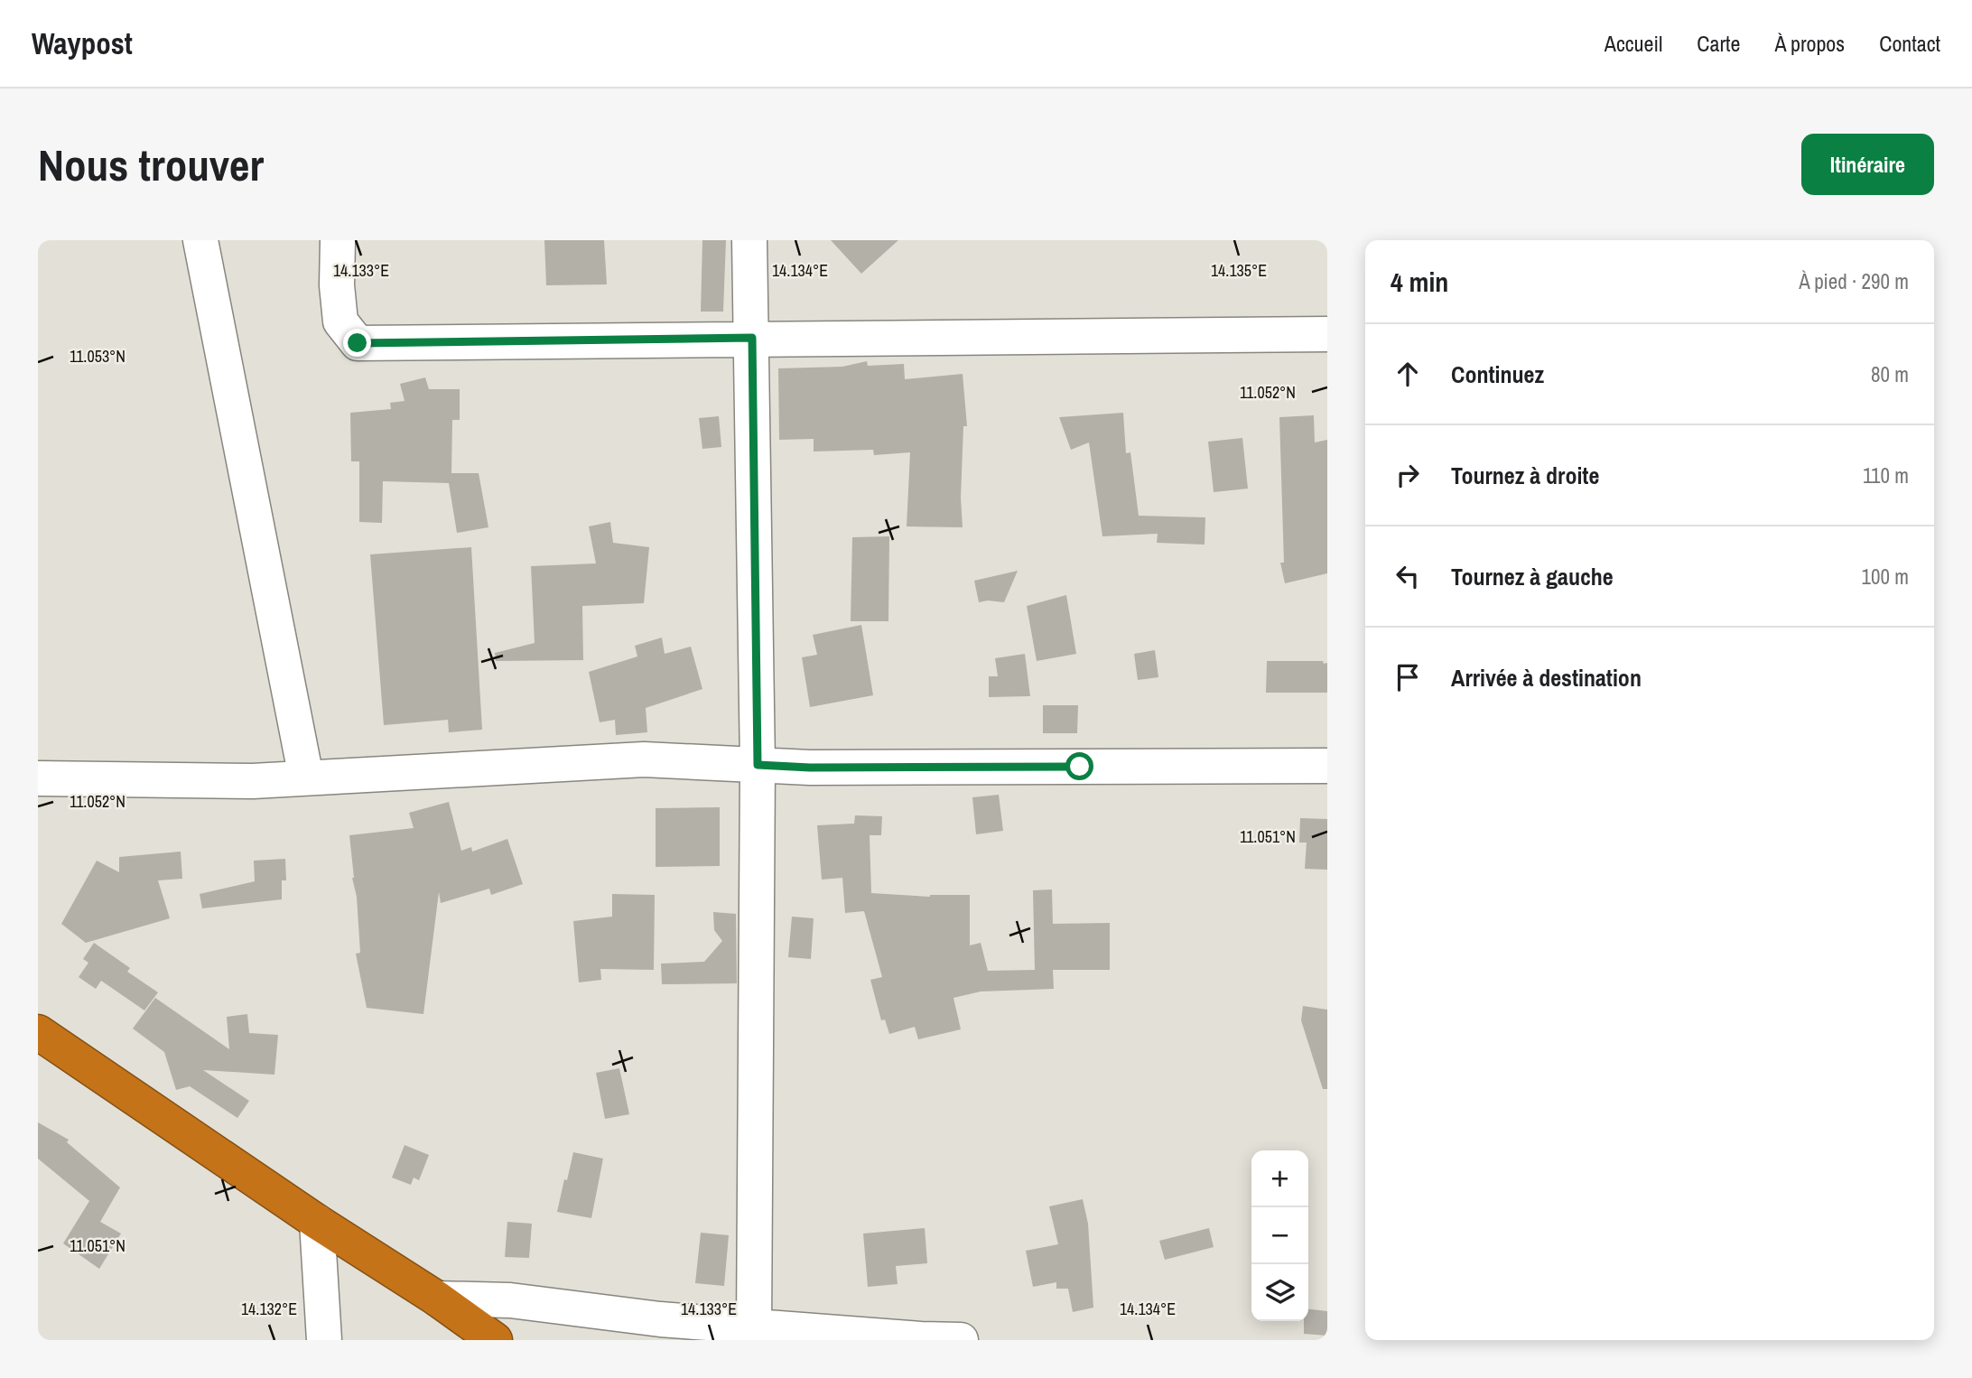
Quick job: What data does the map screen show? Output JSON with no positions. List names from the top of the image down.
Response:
{
  "page": {
    "header": "Waypost",
    "nav": [
      "Accueil",
      "Carte",
      "À propos",
      "Contact"
    ],
    "buttons": "Itinéraire",
    "title": "Nous trouver",
    "heading": ["4 min", "À pied · 290 m"],
    "list": [
      ["Continuez", "80 m"],
      ["Tournez à droite", "110 m"],
      ["Tournez à gauche", "100 m"],
      "Arrivée à destination"
    ],
    "map_buttons": ["+", "−"]
  },
  "coordinates": [
    "14.133°E",
    "14.134°E",
    "14.135°E",
    "11.053°N",
    "11.052°N",
    "11.051°N",
    "14.132°E"
  ]
}
